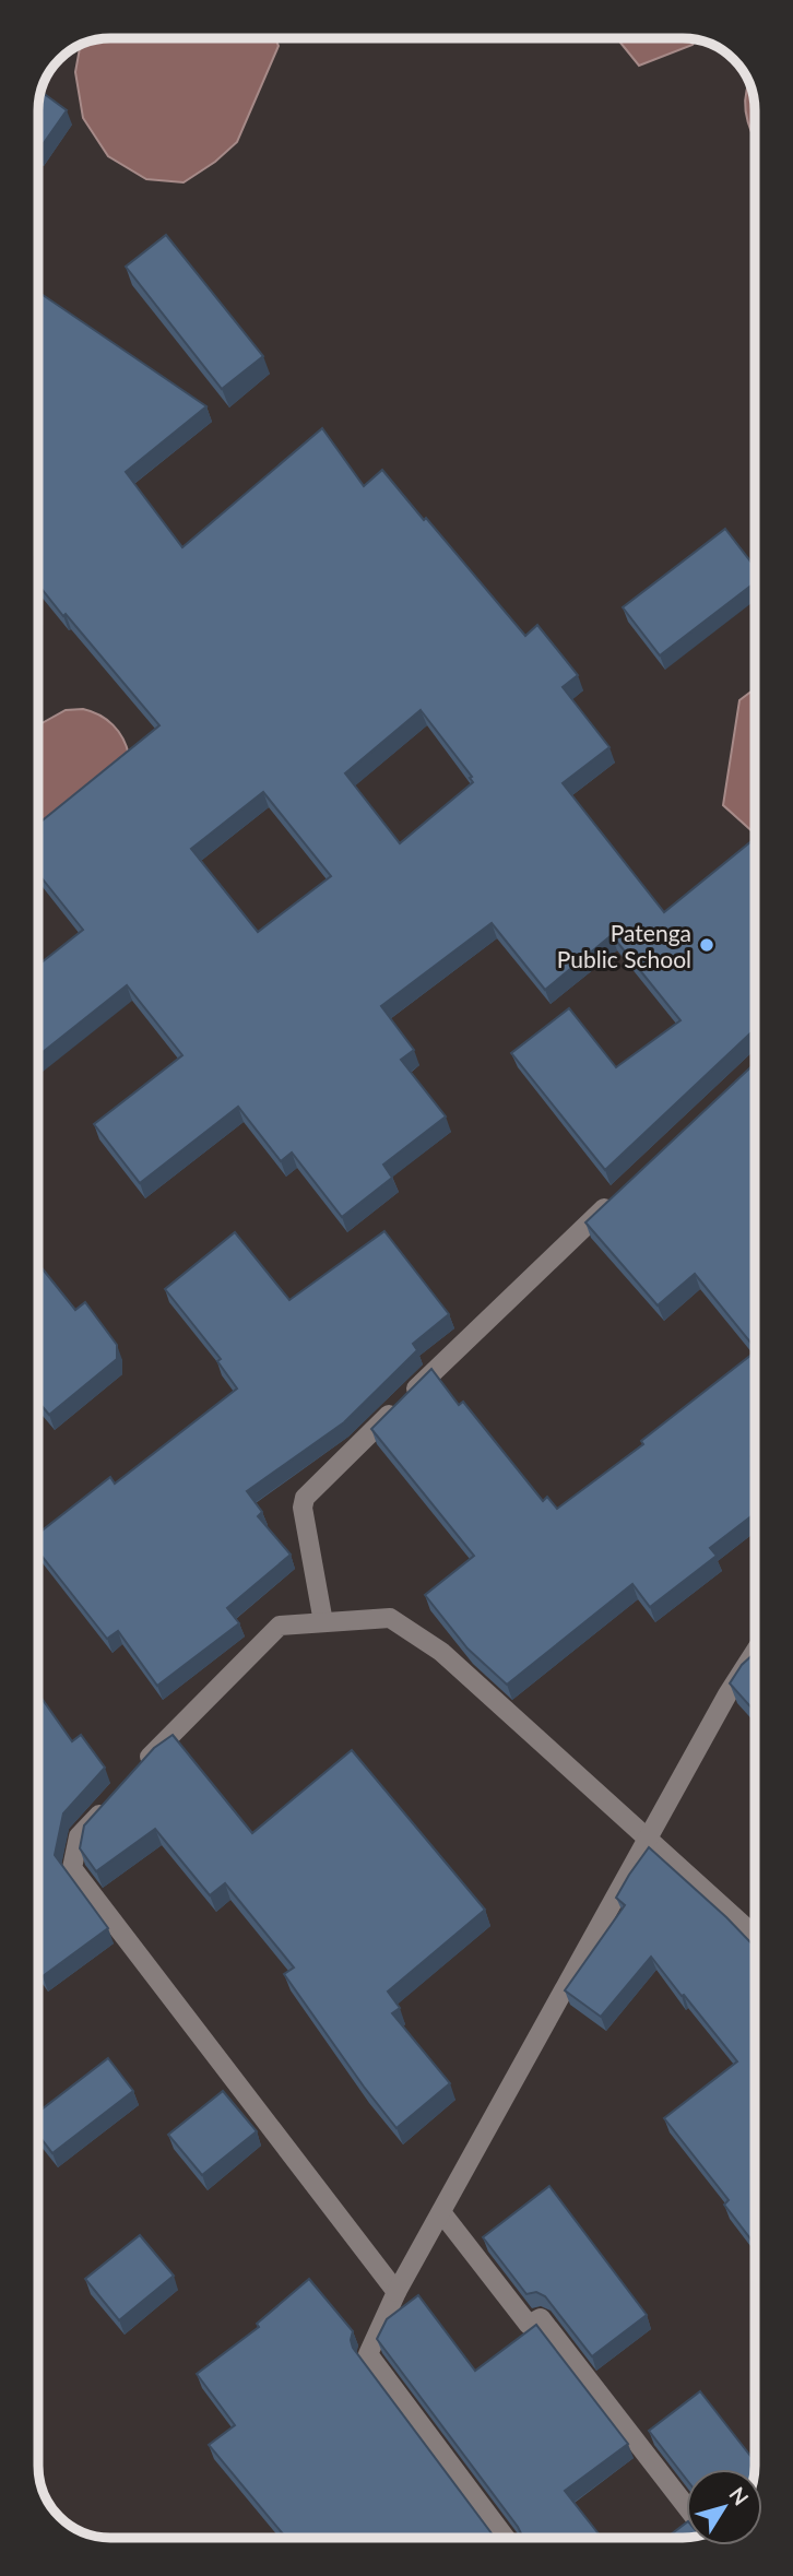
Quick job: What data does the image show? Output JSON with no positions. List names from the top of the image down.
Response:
{
  "places": ["Patenga Public School"],
  "north": "top right"
}
